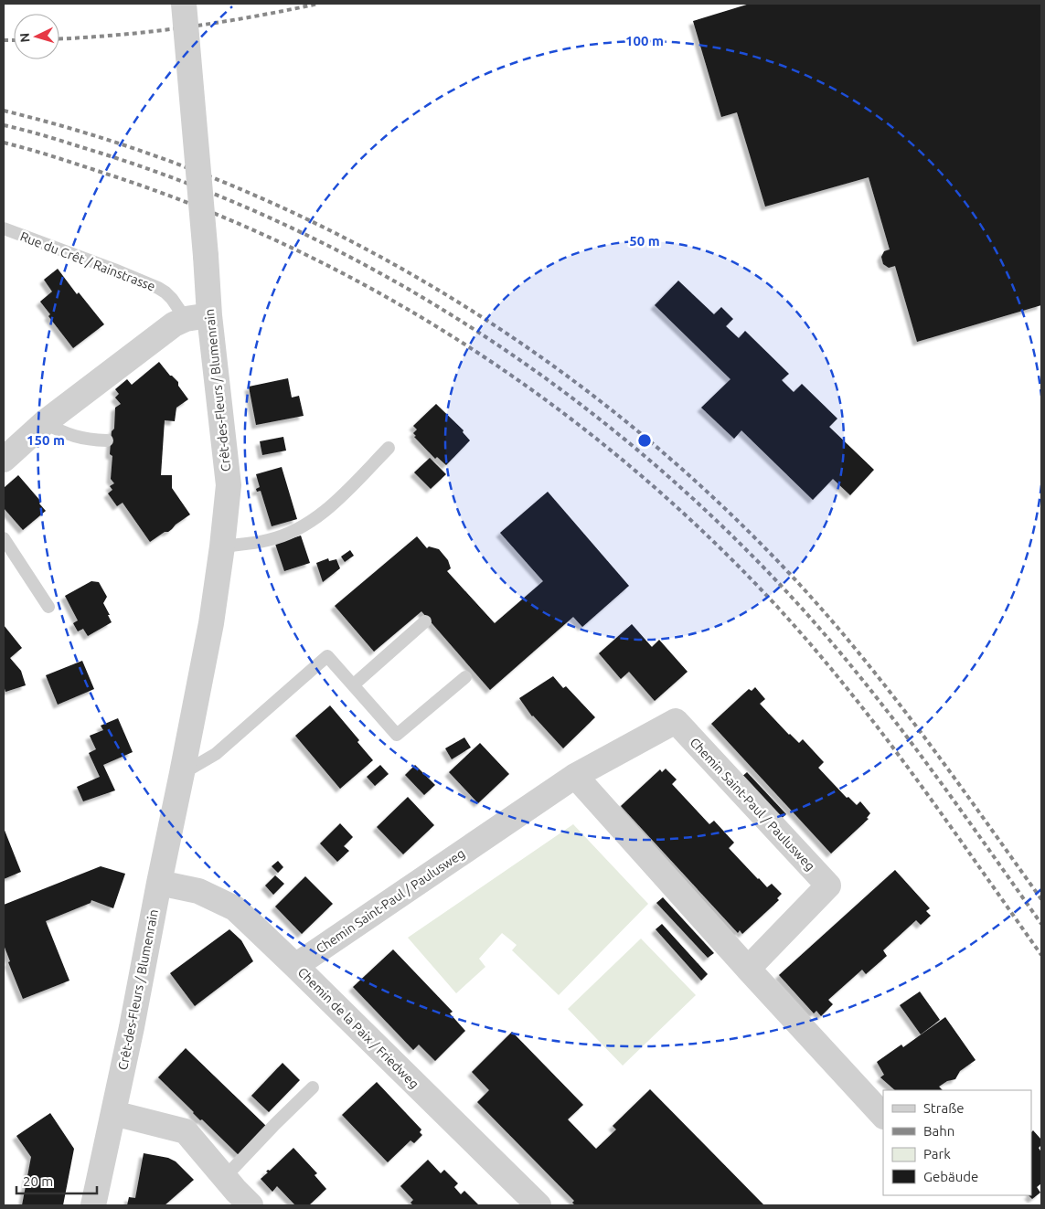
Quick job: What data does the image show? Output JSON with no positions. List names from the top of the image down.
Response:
{
  "streets": {
    "street": ["Crêt-des-Fleurs / Blumenrain", "Chemin Saint-Paul / Paulusweg", "Chemin de la Paix / Friedweg"],
    "lane": ["Rue du Crêt / Rainstrasse"]
  },
  "crossings": [
    ["Rue du Crêt / Rainstrasse", "Crêt-des-Fleurs / Blumenrain"],
    ["Crêt-des-Fleurs / Blumenrain", "Chemin de la Paix / Friedweg"],
    ["Chemin Saint-Paul / Paulusweg", "Chemin de la Paix / Friedweg"]
  ],
  "legend": [
    "Straße",
    "Bahn",
    "Park",
    "Gebäude"
  ],
  "scale_bar": "20 m",
  "north": "left",
  "rings": ["100 m", "50 m", "150 m"]
}
